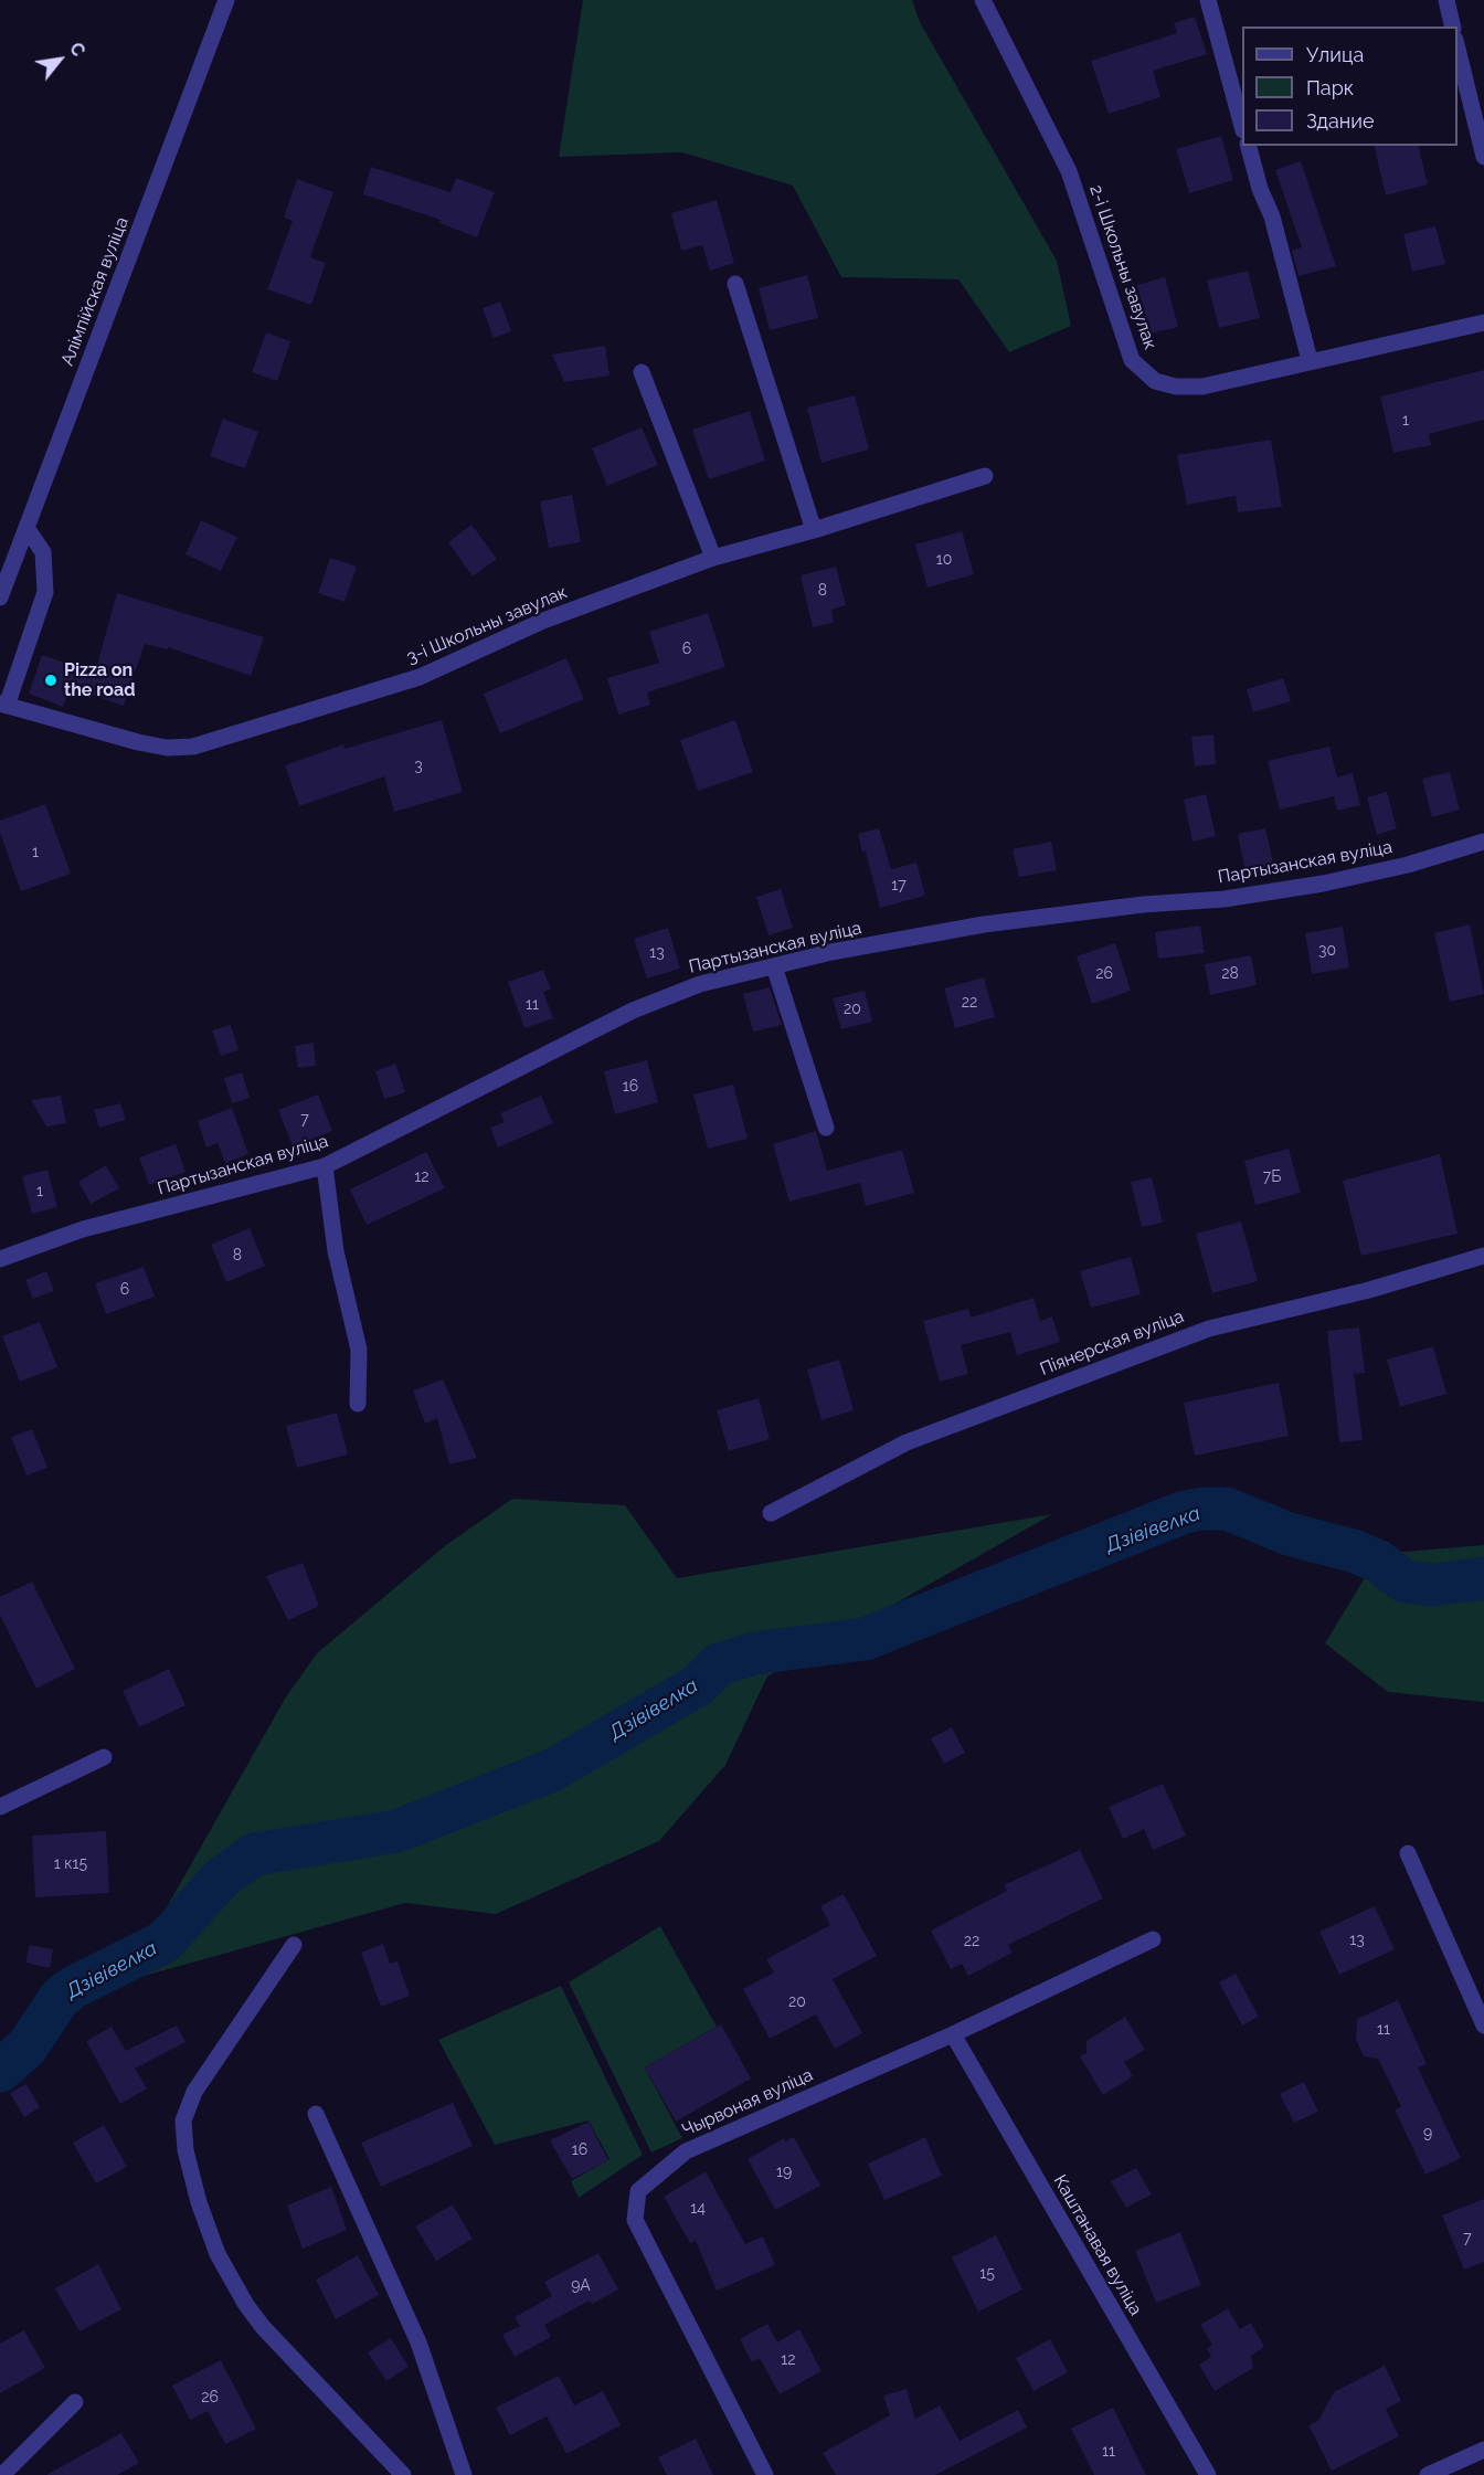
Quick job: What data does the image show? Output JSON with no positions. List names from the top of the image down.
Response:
{
  "streets": {
    "street": [
      "2-і Школьны завулак",
      "Алімпійская вуліца",
      "3-і Школьны завулак",
      "Партызанская вуліца",
      "Піянерская вуліца",
      "Чырвоная вуліца",
      "Каштанавая вуліца"
    ]
  },
  "crossings": [
    ["Чырвоная вуліца", "Каштанавая вуліца"]
  ],
  "water": ["Дзівівелка"],
  "places": ["Pizza on the road"],
  "house_numbers": [
    "1",
    "10",
    "8",
    "6",
    "3",
    "1",
    "17",
    "30",
    "13",
    "26",
    "28",
    "22",
    "11",
    "20",
    "16",
    "7",
    "12",
    "7Б",
    "1",
    "8",
    "6",
    "1 к15",
    "13",
    "22",
    "20",
    "11",
    "9",
    "16",
    "19",
    "14",
    "7",
    "15",
    "9А",
    "12",
    "26",
    "11"
  ],
  "legend": ["Улица", "Парк", "Здание"],
  "north": "top right"
}
